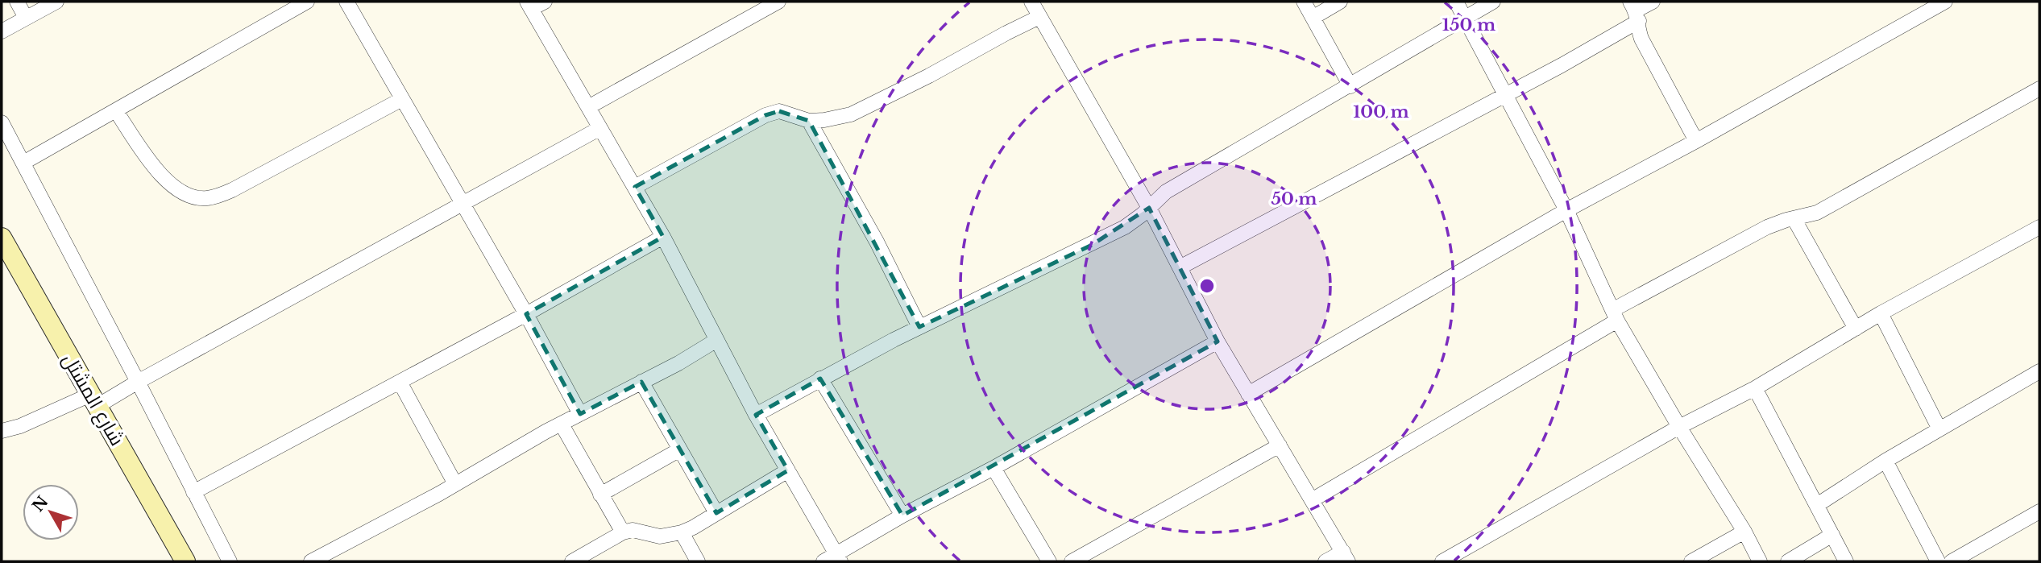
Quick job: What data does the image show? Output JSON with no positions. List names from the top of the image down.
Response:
{
  "streets": {
    "street": ["شارع المشتل"]
  },
  "north": "top left",
  "rings": ["150 m", "100 m", "50 m"]
}
